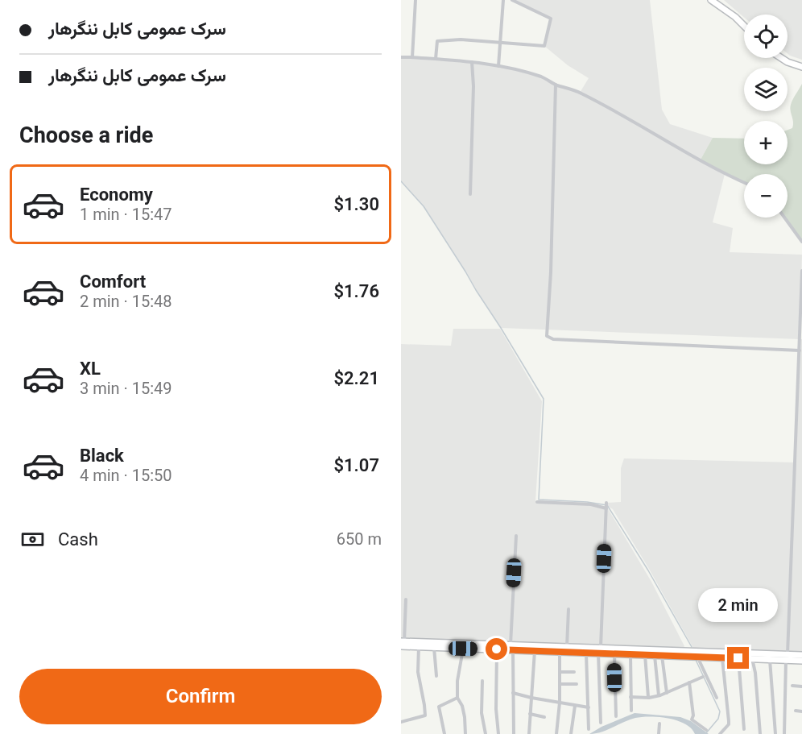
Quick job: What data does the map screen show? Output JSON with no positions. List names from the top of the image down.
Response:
{
  "page": {
    "banner": ["سرک عمومی کابل ننگرهار", "سرک عمومی کابل ننگرهار"],
    "map_buttons": ["+", "−"],
    "heading": "Choose a ride",
    "list": [
      {
        "name": "Economy",
        "note": "1 min · 15:47",
        "value": "$1.30"
      },
      {
        "name": "Comfort",
        "note": "2 min · 15:48",
        "value": "$1.76"
      },
      {
        "name": "XL",
        "note": "3 min · 15:49",
        "value": "$2.21"
      },
      {
        "name": "Black",
        "note": "4 min · 15:50",
        "value": "$1.07"
      }
    ],
    "pay": ["Cash", "650 m"],
    "bubble": "2 min",
    "buttons": "Confirm"
  }
}
